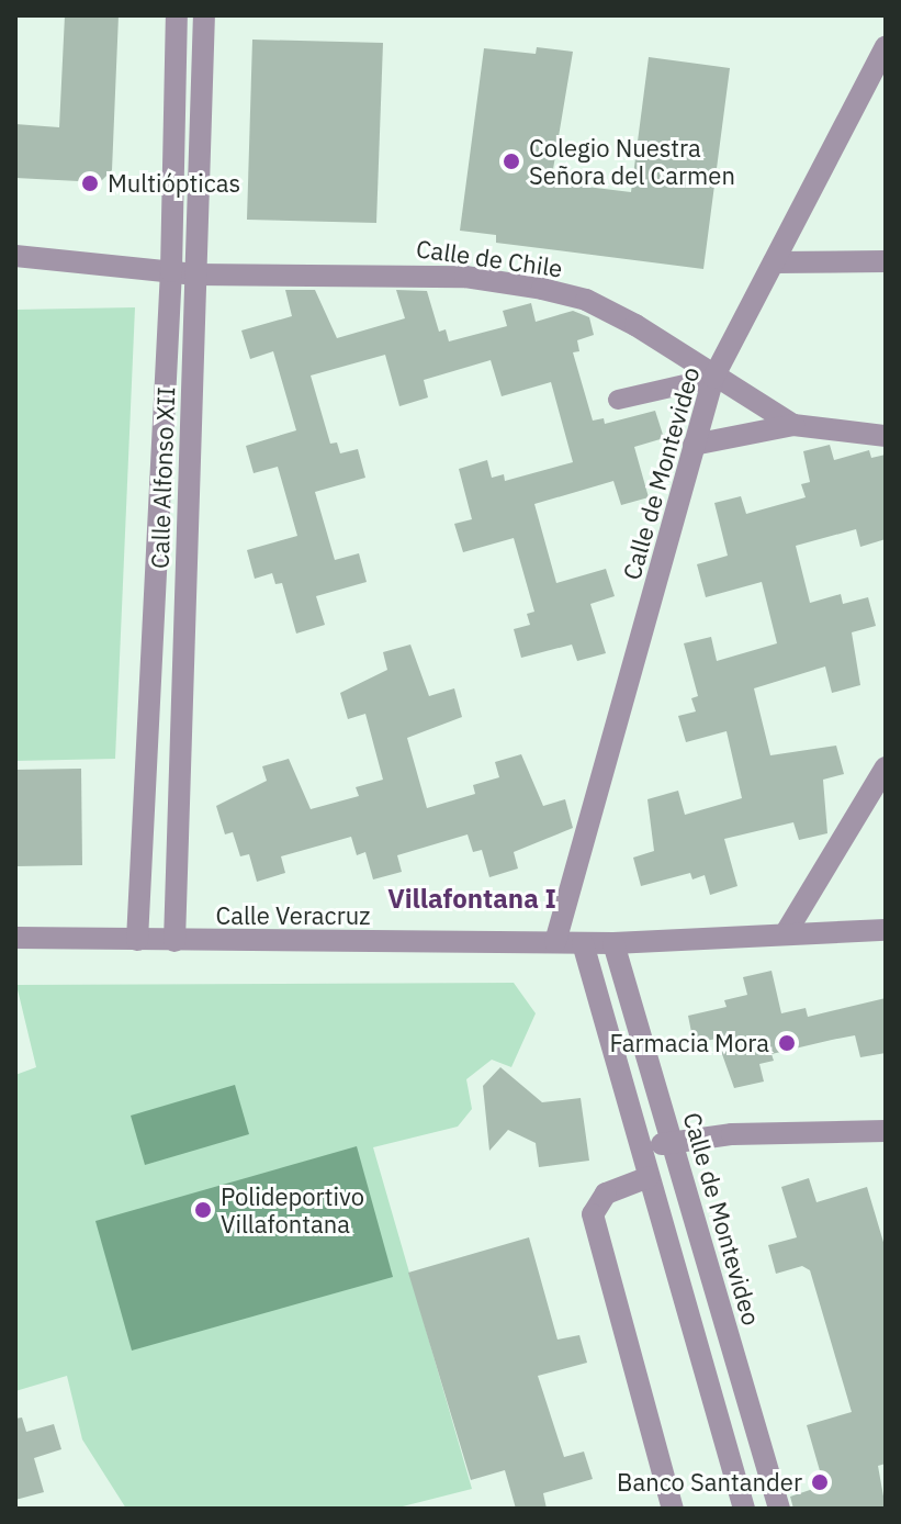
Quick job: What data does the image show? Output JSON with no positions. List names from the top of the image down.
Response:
{
  "streets": {
    "street": [
      "Calle de Chile",
      "Calle de Montevideo",
      "Calle Alfonso XII",
      "Calle Veracruz"
    ]
  },
  "crossings": [
    ["Calle de Chile", "Calle de Montevideo"],
    ["Calle de Chile", "Calle Alfonso XII"],
    ["Calle de Montevideo", "Calle Veracruz"],
    ["Calle Alfonso XII", "Calle Veracruz"]
  ],
  "districts": ["Villafontana I"],
  "places": [
    "Colegio Nuestra Señora del Carmen",
    "Multiópticas",
    "Farmacia Mora",
    "Polideportivo Villafontana",
    "Banco Santander"
  ]
}
